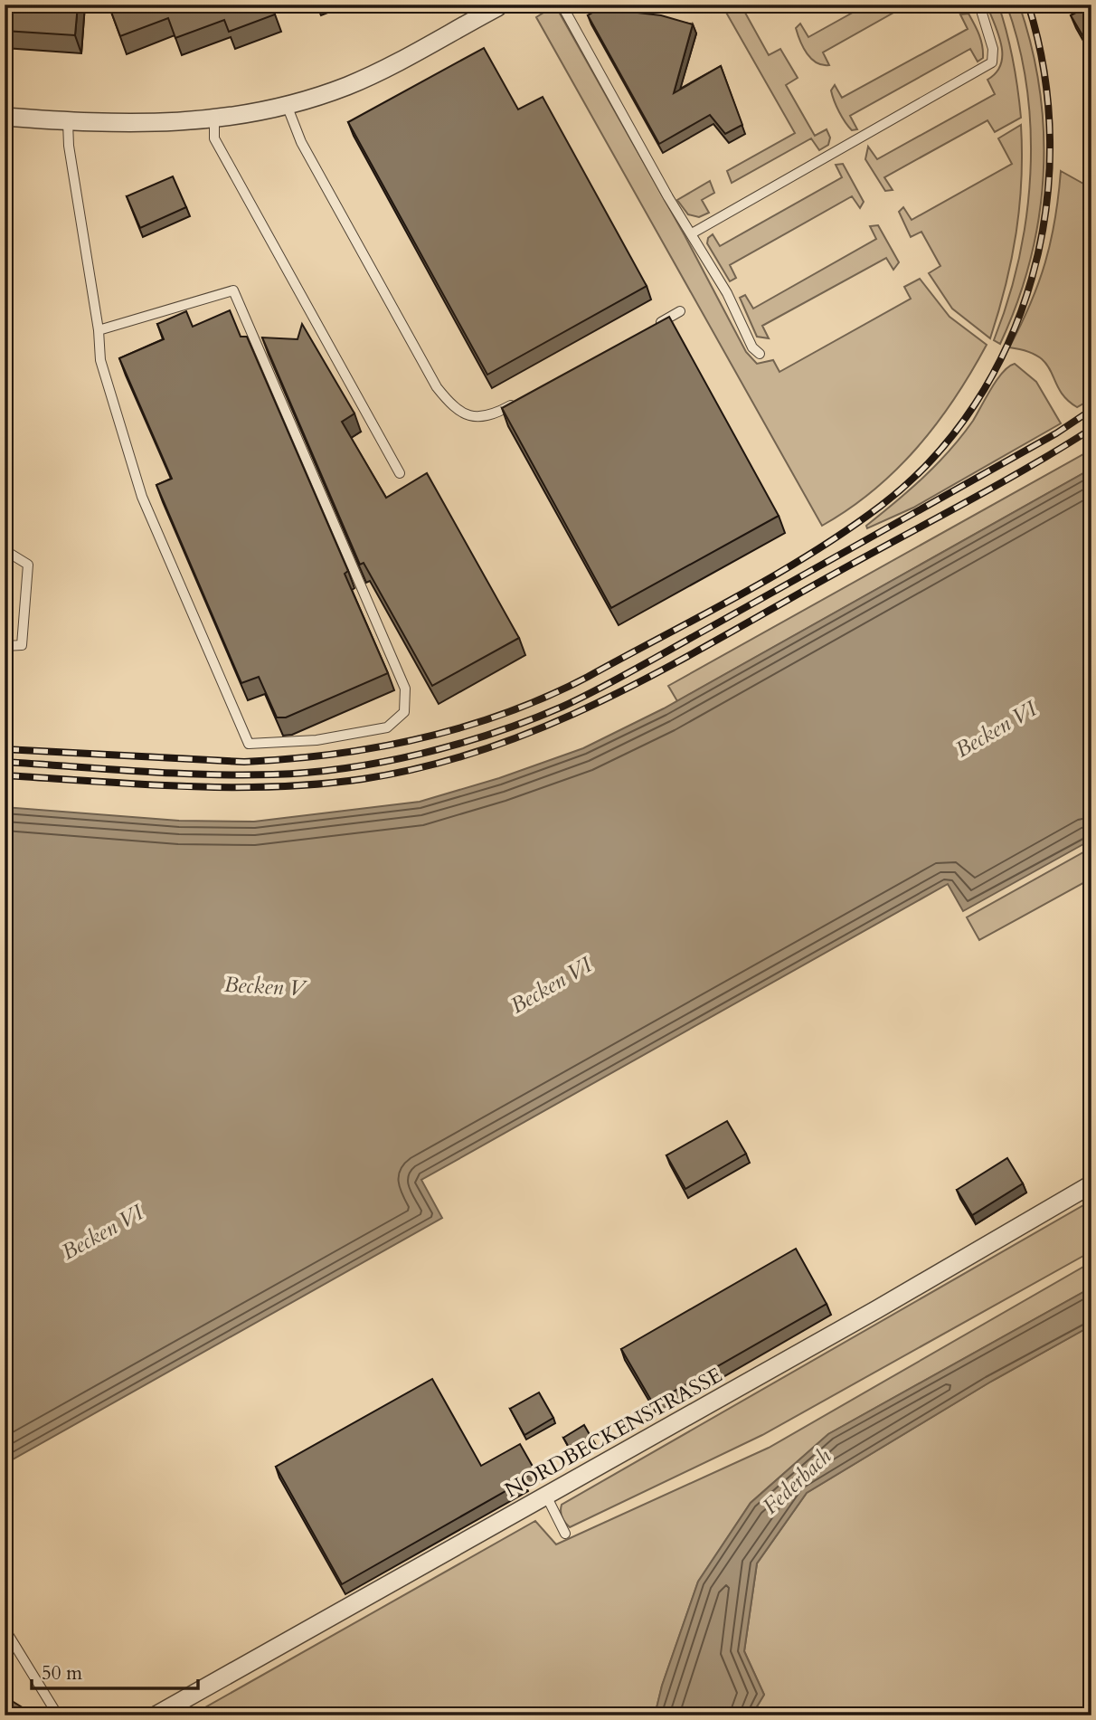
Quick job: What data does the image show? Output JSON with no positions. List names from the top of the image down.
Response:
{
  "streets": {
    "street": ["NORDBECKENSTRASSE"]
  },
  "water": ["Becken VI", "Becken V", "Federbach"],
  "scale_bar": "50 m"
}
